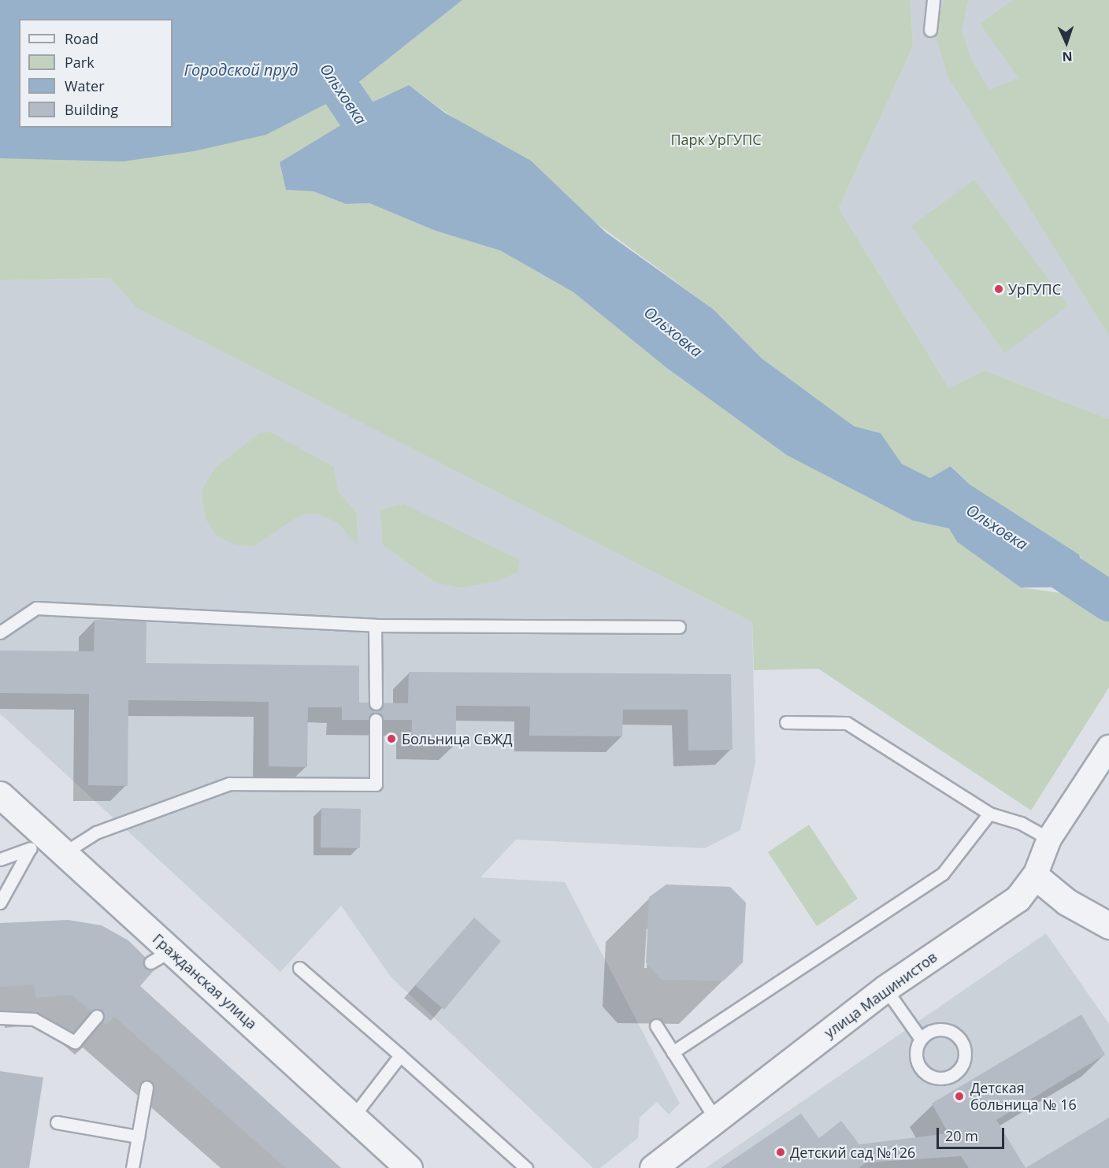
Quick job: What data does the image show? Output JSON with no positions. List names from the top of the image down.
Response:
{
  "streets": {
    "street": ["Гражданская улица", "улица Машинистов"]
  },
  "water": ["Городской пруд", "Ольховка"],
  "parks": ["Парк УрГУПС"],
  "places": [
    "УрГУПС",
    "Больница СвЖД",
    "Детская больница № 16",
    "Детский сад №126"
  ],
  "legend": [
    "Road",
    "Park",
    "Water",
    "Building"
  ],
  "scale_bar": "20 m",
  "north": "bottom"
}
